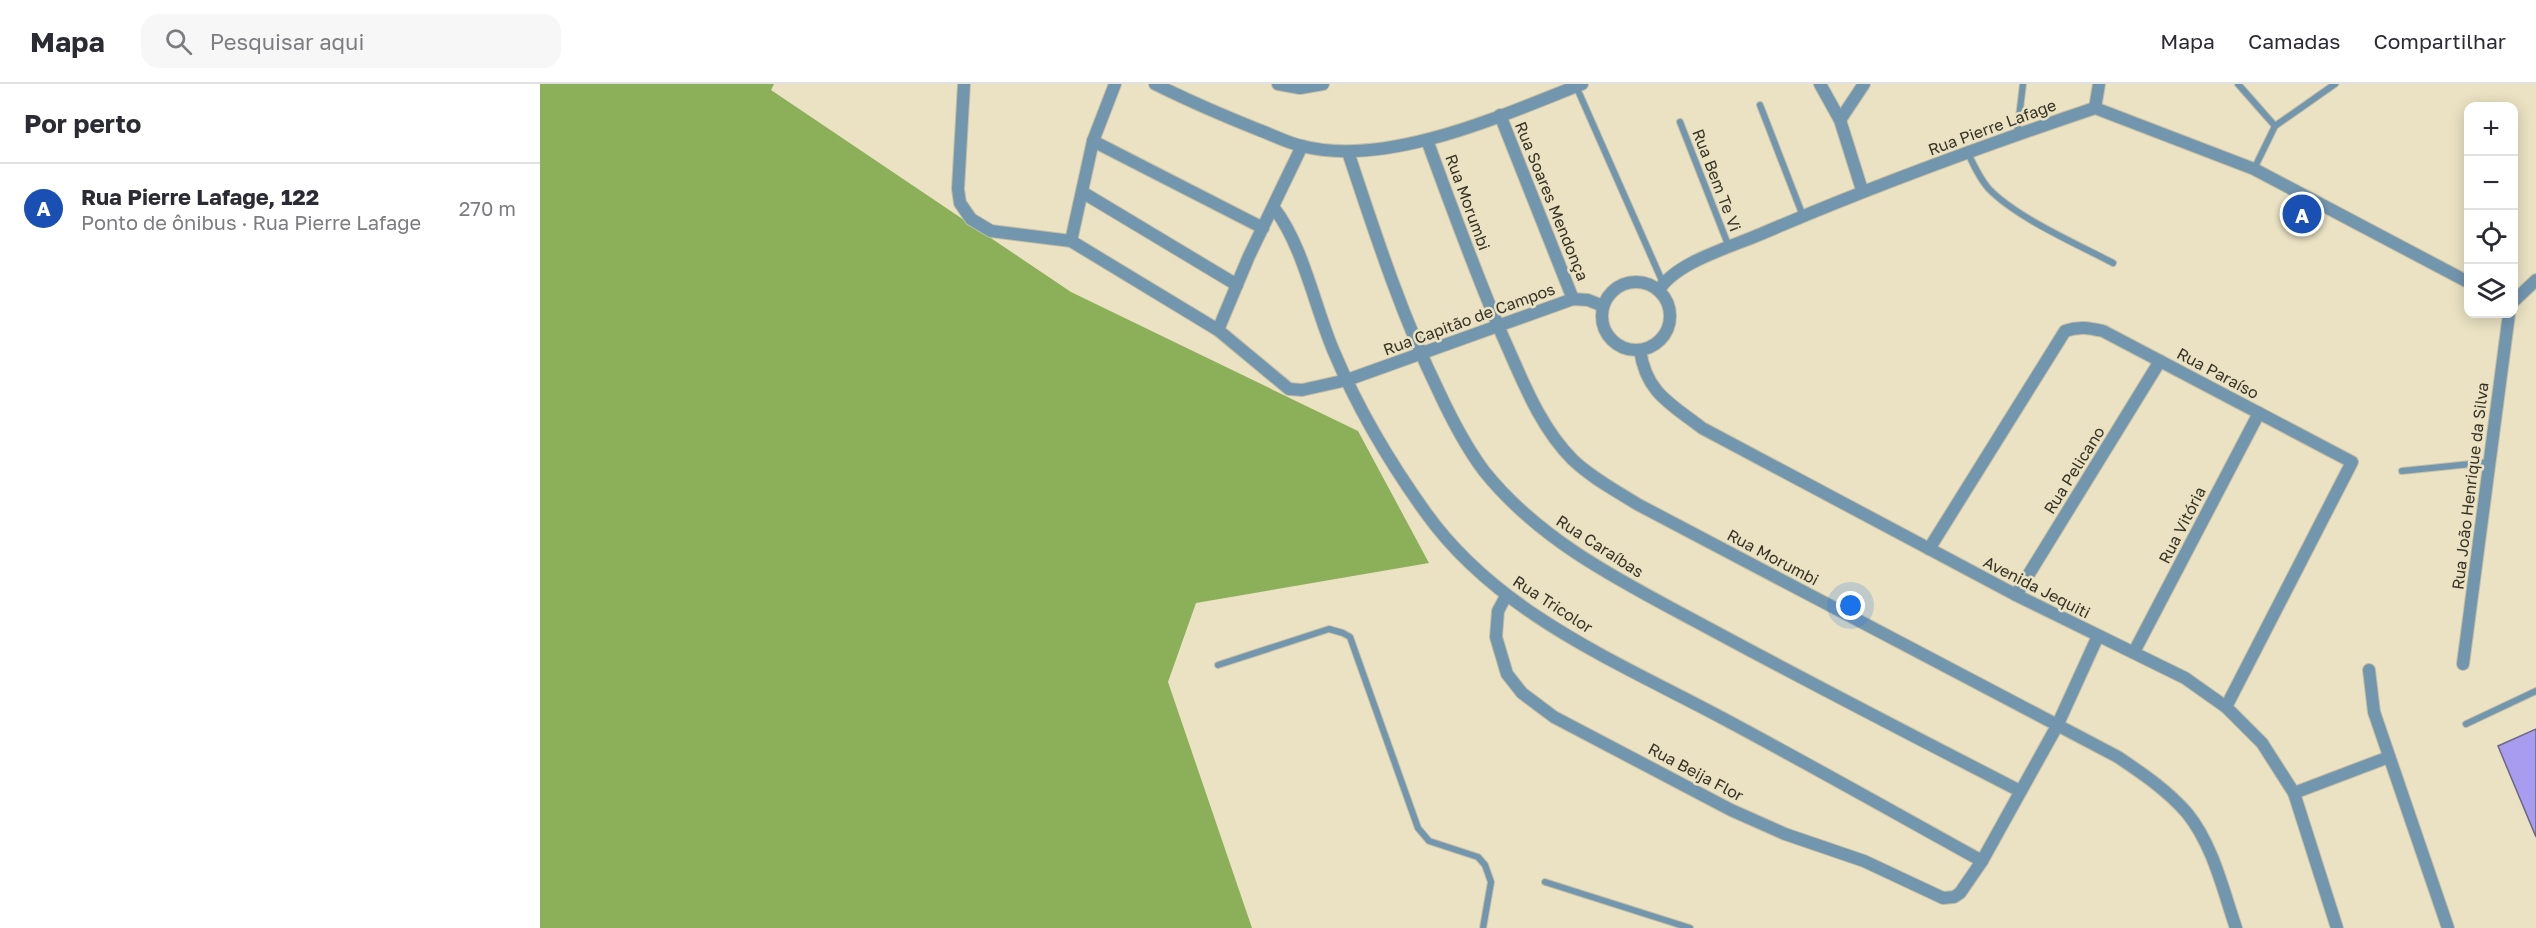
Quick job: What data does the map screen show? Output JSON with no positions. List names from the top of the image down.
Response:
{
  "streets": {
    "street": [
      "Rua Pierre Lafage",
      "Rua Soares Mendonça",
      "Rua Morumbi",
      "Rua Capitão de Campos",
      "Rua Paraíso",
      "Rua Pelicano",
      "Rua João Henrique da Silva",
      "Rua Vitória",
      "Rua Caraíbas",
      "Avenida Jequiti",
      "Rua Tricolor",
      "Rua Beija Flor"
    ],
    "lane": ["Rua Bem Te Vi"]
  },
  "crossings": [
    ["Rua Pierre Lafage", "Rua Bem Te Vi"],
    ["Rua Pierre Lafage", "Rua Capitão de Campos"],
    ["Rua Pierre Lafage", "Avenida Jequiti"],
    ["Rua Soares Mendonça", "Rua Capitão de Campos"],
    ["Rua Morumbi", "Rua Capitão de Campos"],
    ["Rua Capitão de Campos", "Rua Caraíbas"],
    ["Rua Capitão de Campos", "Avenida Jequiti"],
    ["Rua Capitão de Campos", "Rua Tricolor"],
    ["Rua Paraíso", "Rua Pelicano"],
    ["Rua Paraíso", "Rua Vitória"],
    ["Rua Paraíso", "Avenida Jequiti"],
    ["Rua Pelicano", "Avenida Jequiti"],
    ["Rua Vitória", "Avenida Jequiti"],
    ["Rua Tricolor", "Rua Beija Flor"]
  ],
  "page": {
    "header": "Mapa",
    "search": "Pesquisar aqui",
    "nav": ["Mapa", "Camadas", "Compartilhar"],
    "heading": "Por perto",
    "map_buttons": ["+", "−"],
    "list": [
      {
        "mark": "A",
        "name": "Rua Pierre Lafage, 122",
        "note": "Ponto de ônibus · Rua Pierre Lafage",
        "value": "270 m"
      }
    ],
    "pins": "A"
  }
}
